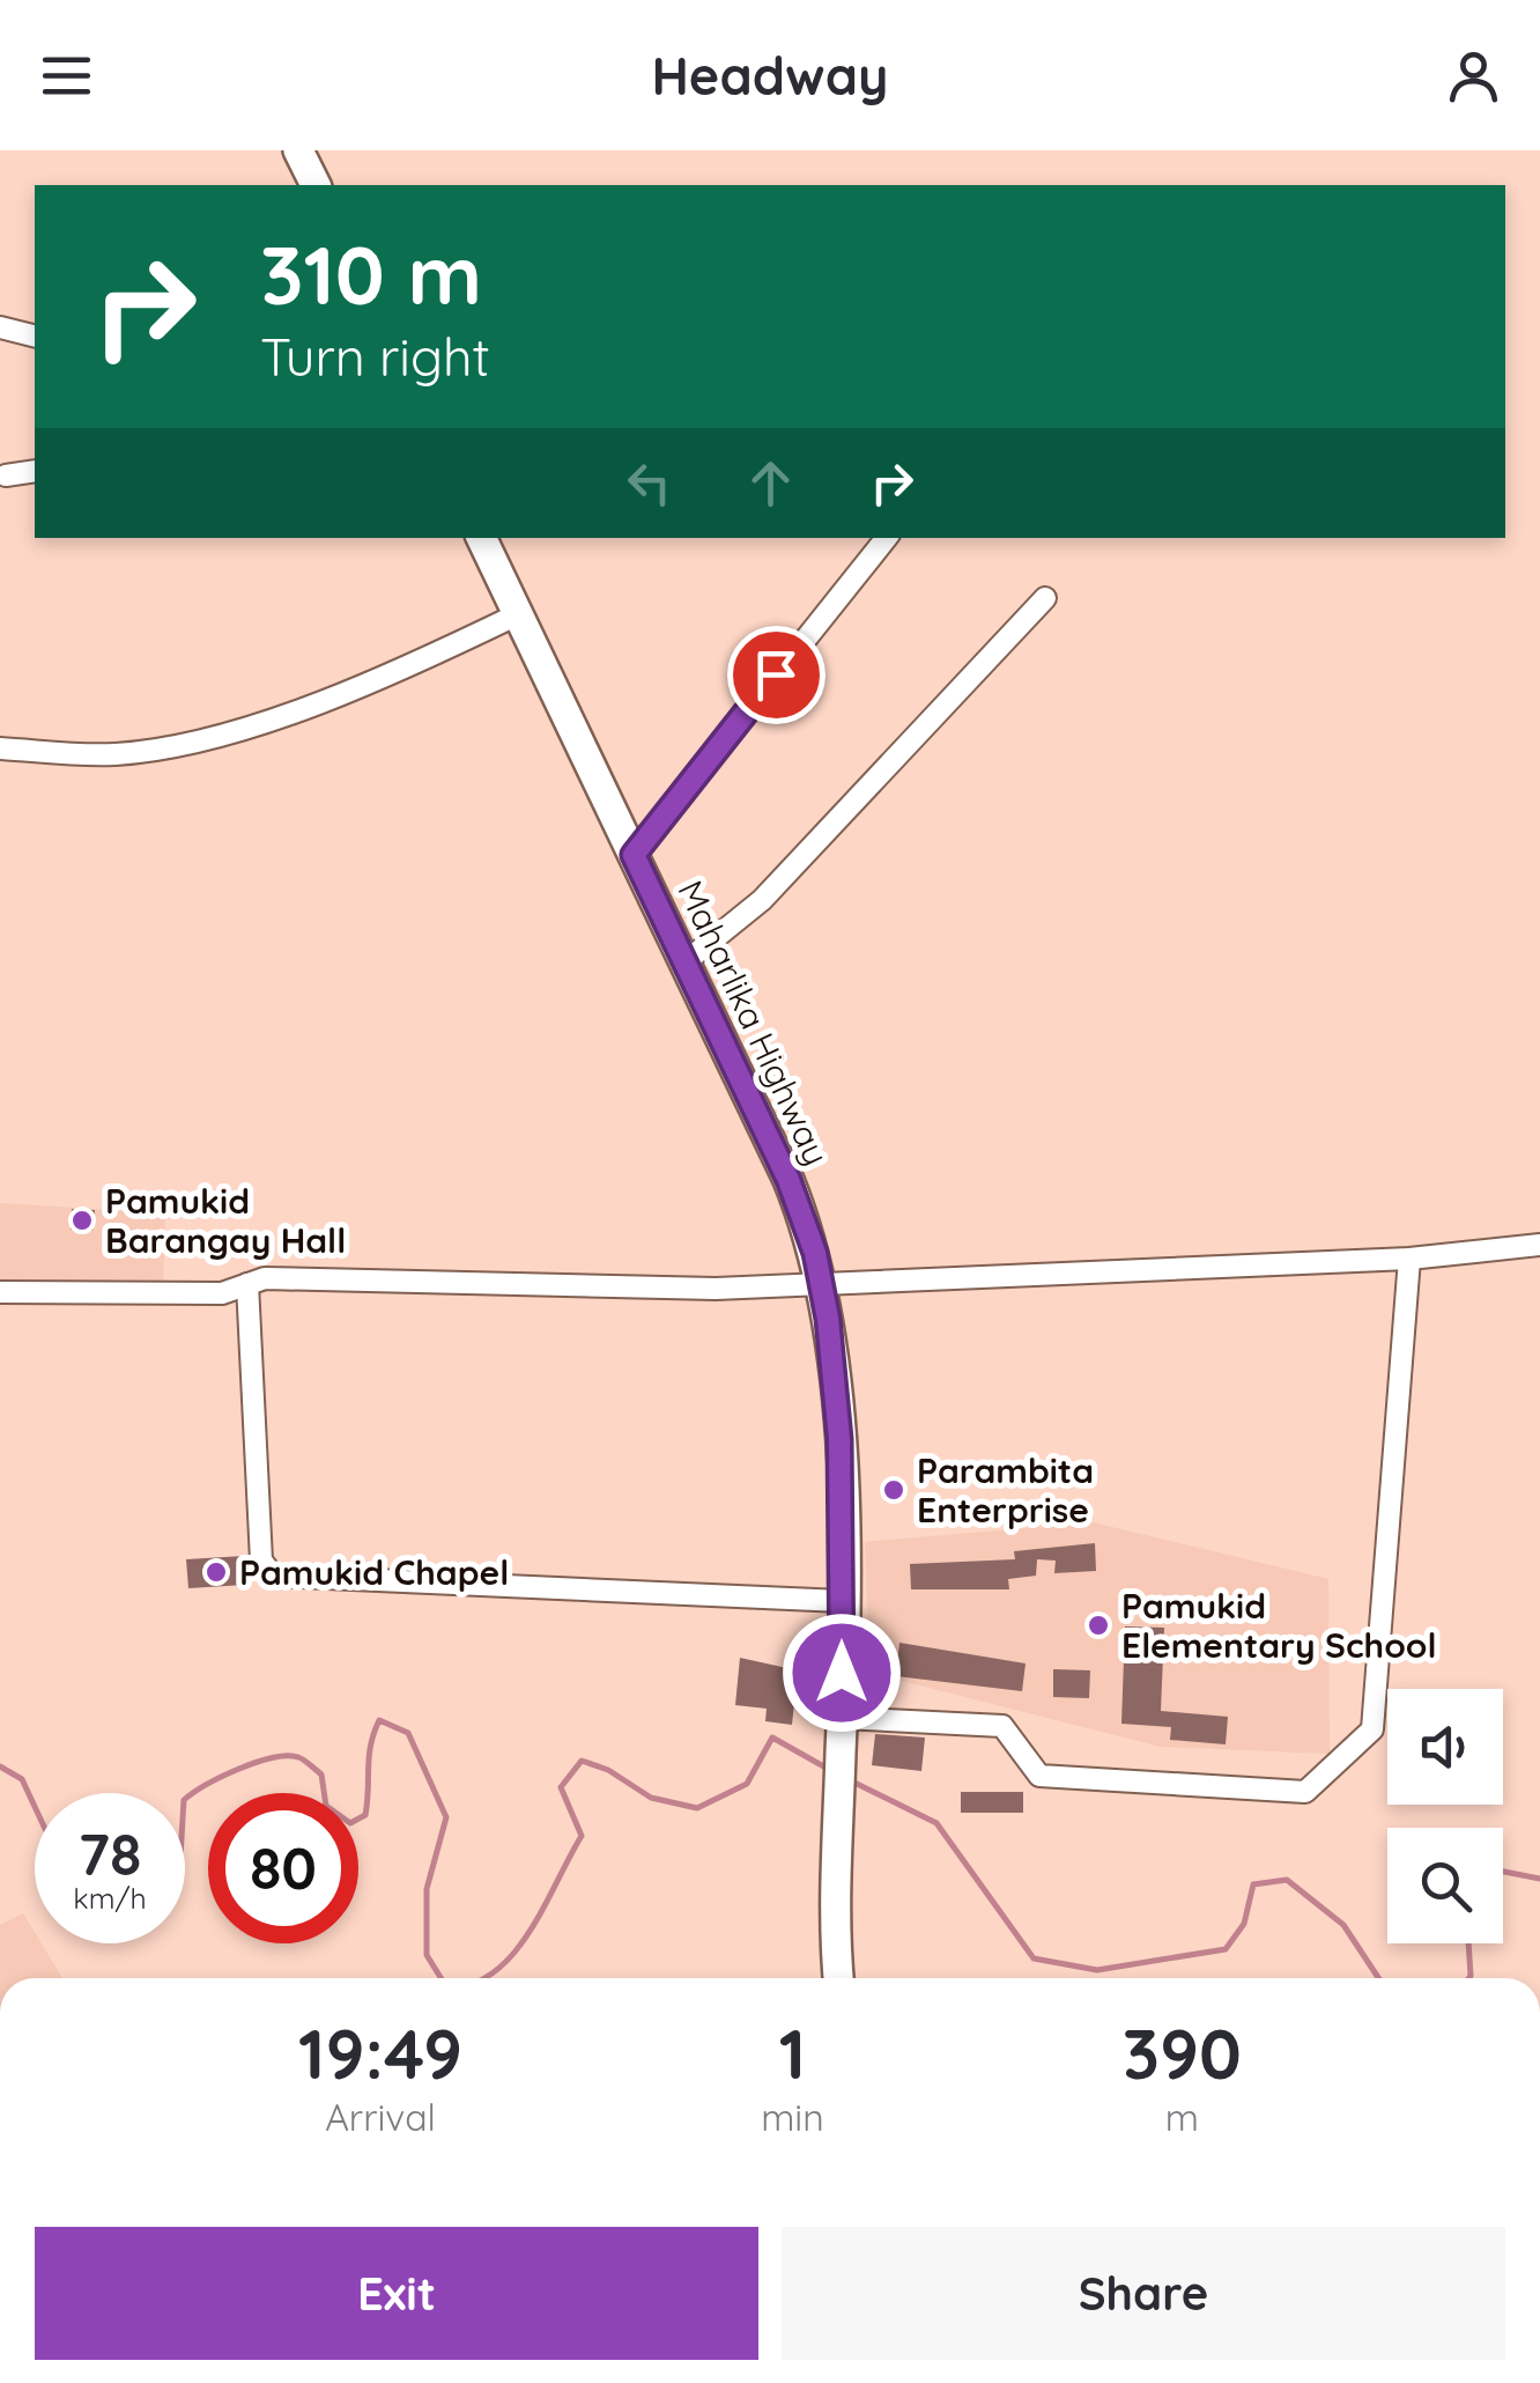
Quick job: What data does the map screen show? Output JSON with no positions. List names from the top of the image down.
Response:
{
  "streets": {
    "highway": ["Maharlika Highway"]
  },
  "places": [
    "Pamukid Barangay Hall",
    "Parambita Enterprise",
    "Pamukid Chapel",
    "Pamukid Elementary School"
  ],
  "page": {
    "header": "Headway",
    "turn": ["310 m", "Turn right"],
    "speed": "78 km/h",
    "limit": "80",
    "eta": [
      "19:49",
      "Arrival",
      "1",
      "min",
      "390",
      "m"
    ],
    "buttons": ["Exit", "Share"]
  }
}
